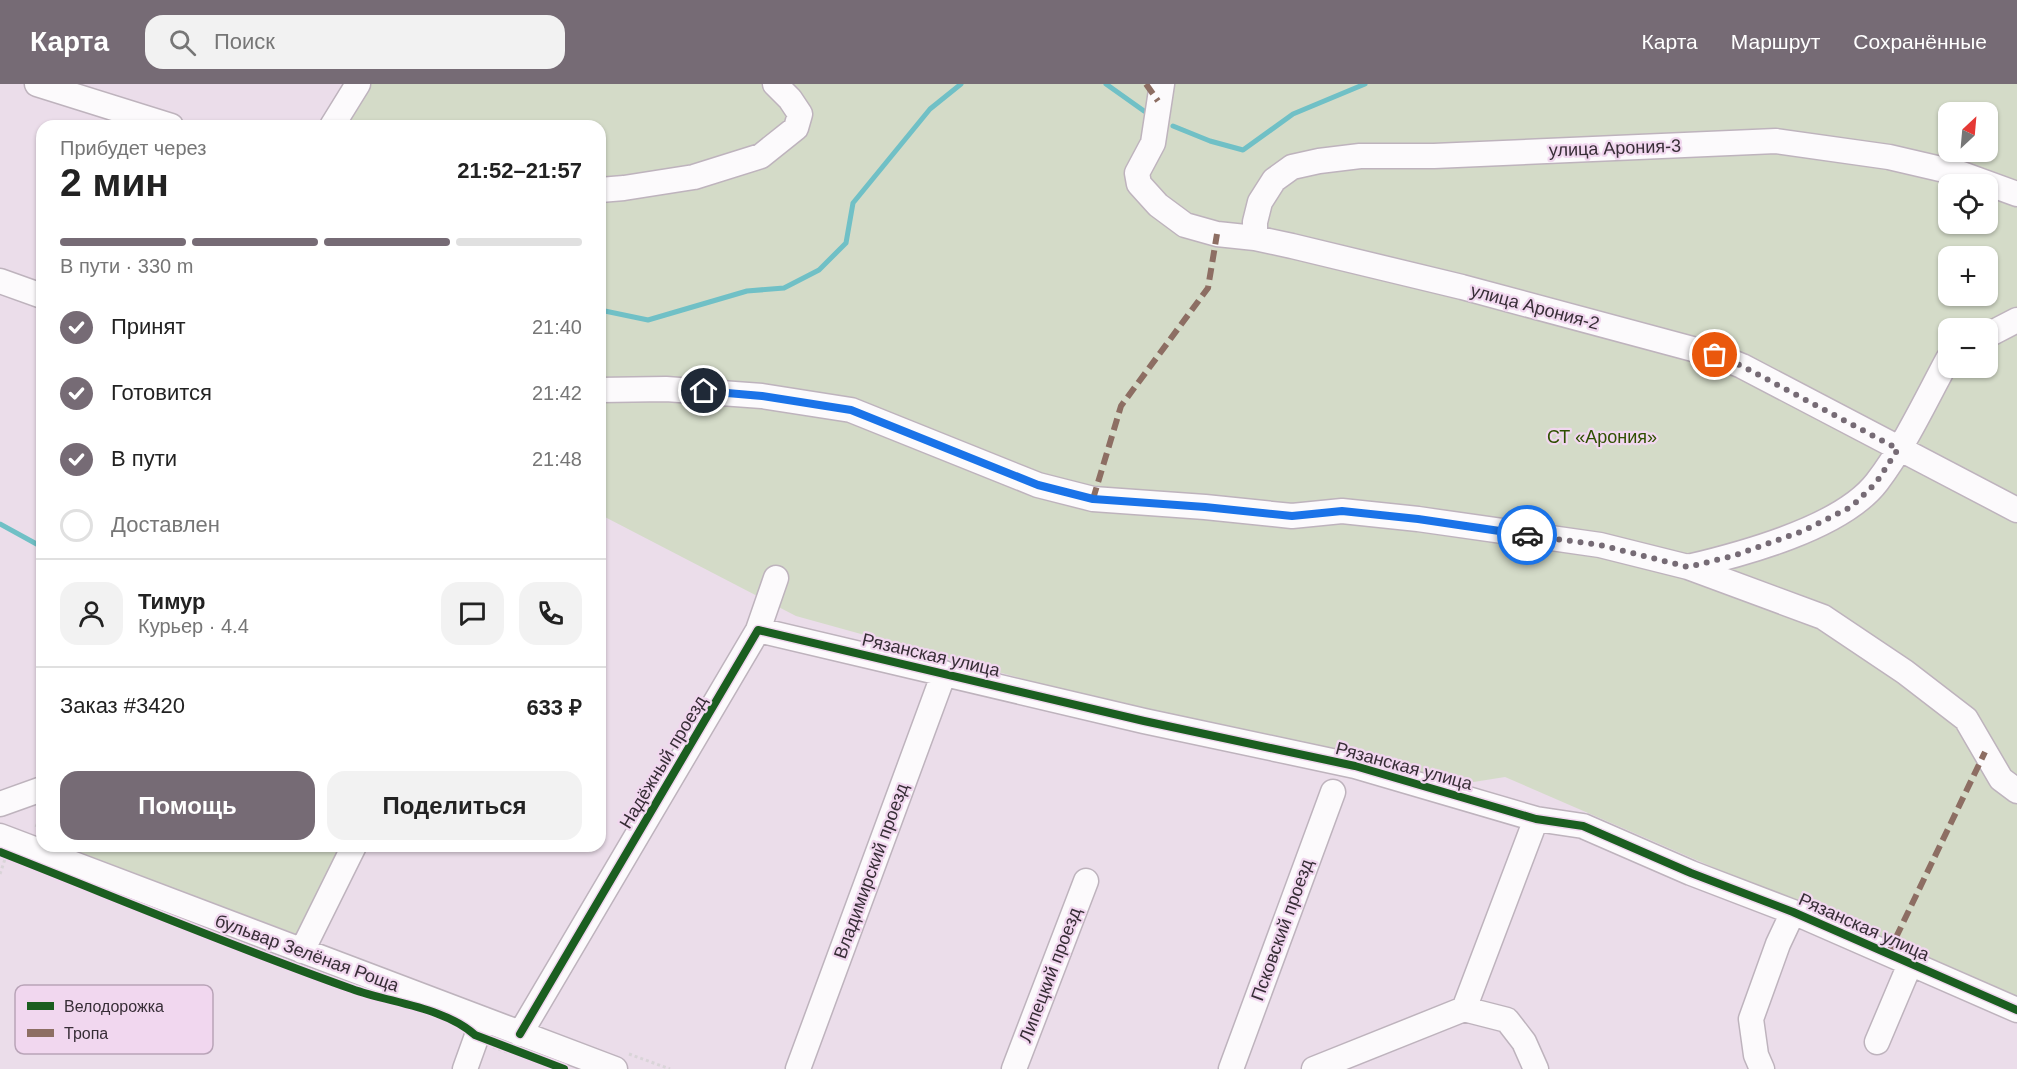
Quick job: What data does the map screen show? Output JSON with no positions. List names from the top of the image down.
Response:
{
  "streets": {
    "street": [
      "улица Арония-3",
      "улица Арония-2",
      "Рязанская улица",
      "Надёжный проезд",
      "Владимирский проезд",
      "Псковский проезд",
      "бульвар Зелёная Роща",
      "Липецкий проезд"
    ]
  },
  "crossings": [
    ["улица Арония-3", "улица Арония-2"],
    ["Рязанская улица", "Надёжный проезд"],
    ["Рязанская улица", "Владимирский проезд"],
    ["Надёжный проезд", "бульвар Зелёная Роща"]
  ],
  "parks": ["СТ «Арония»"],
  "legend": ["Велодорожка", "Тропа"],
  "north": "top right",
  "page": {
    "header": "Карта",
    "search": "Поиск",
    "nav": ["Карта", "Маршрут", "Сохранённые"],
    "map_buttons": ["+", "−"],
    "heading": ["2 мин", "Прибудет через", "21:52–21:57"],
    "panel": [
      "Тимур",
      "Курьер · 4.4",
      "Заказ #3420",
      "633 ₽"
    ],
    "bar": "В пути · 330 m",
    "list": [
      ["Принят", "21:40"],
      ["Готовится", "21:42"],
      ["В пути", "21:48"],
      "Доставлен"
    ],
    "buttons": ["Помощь", "Поделиться"]
  }
}
